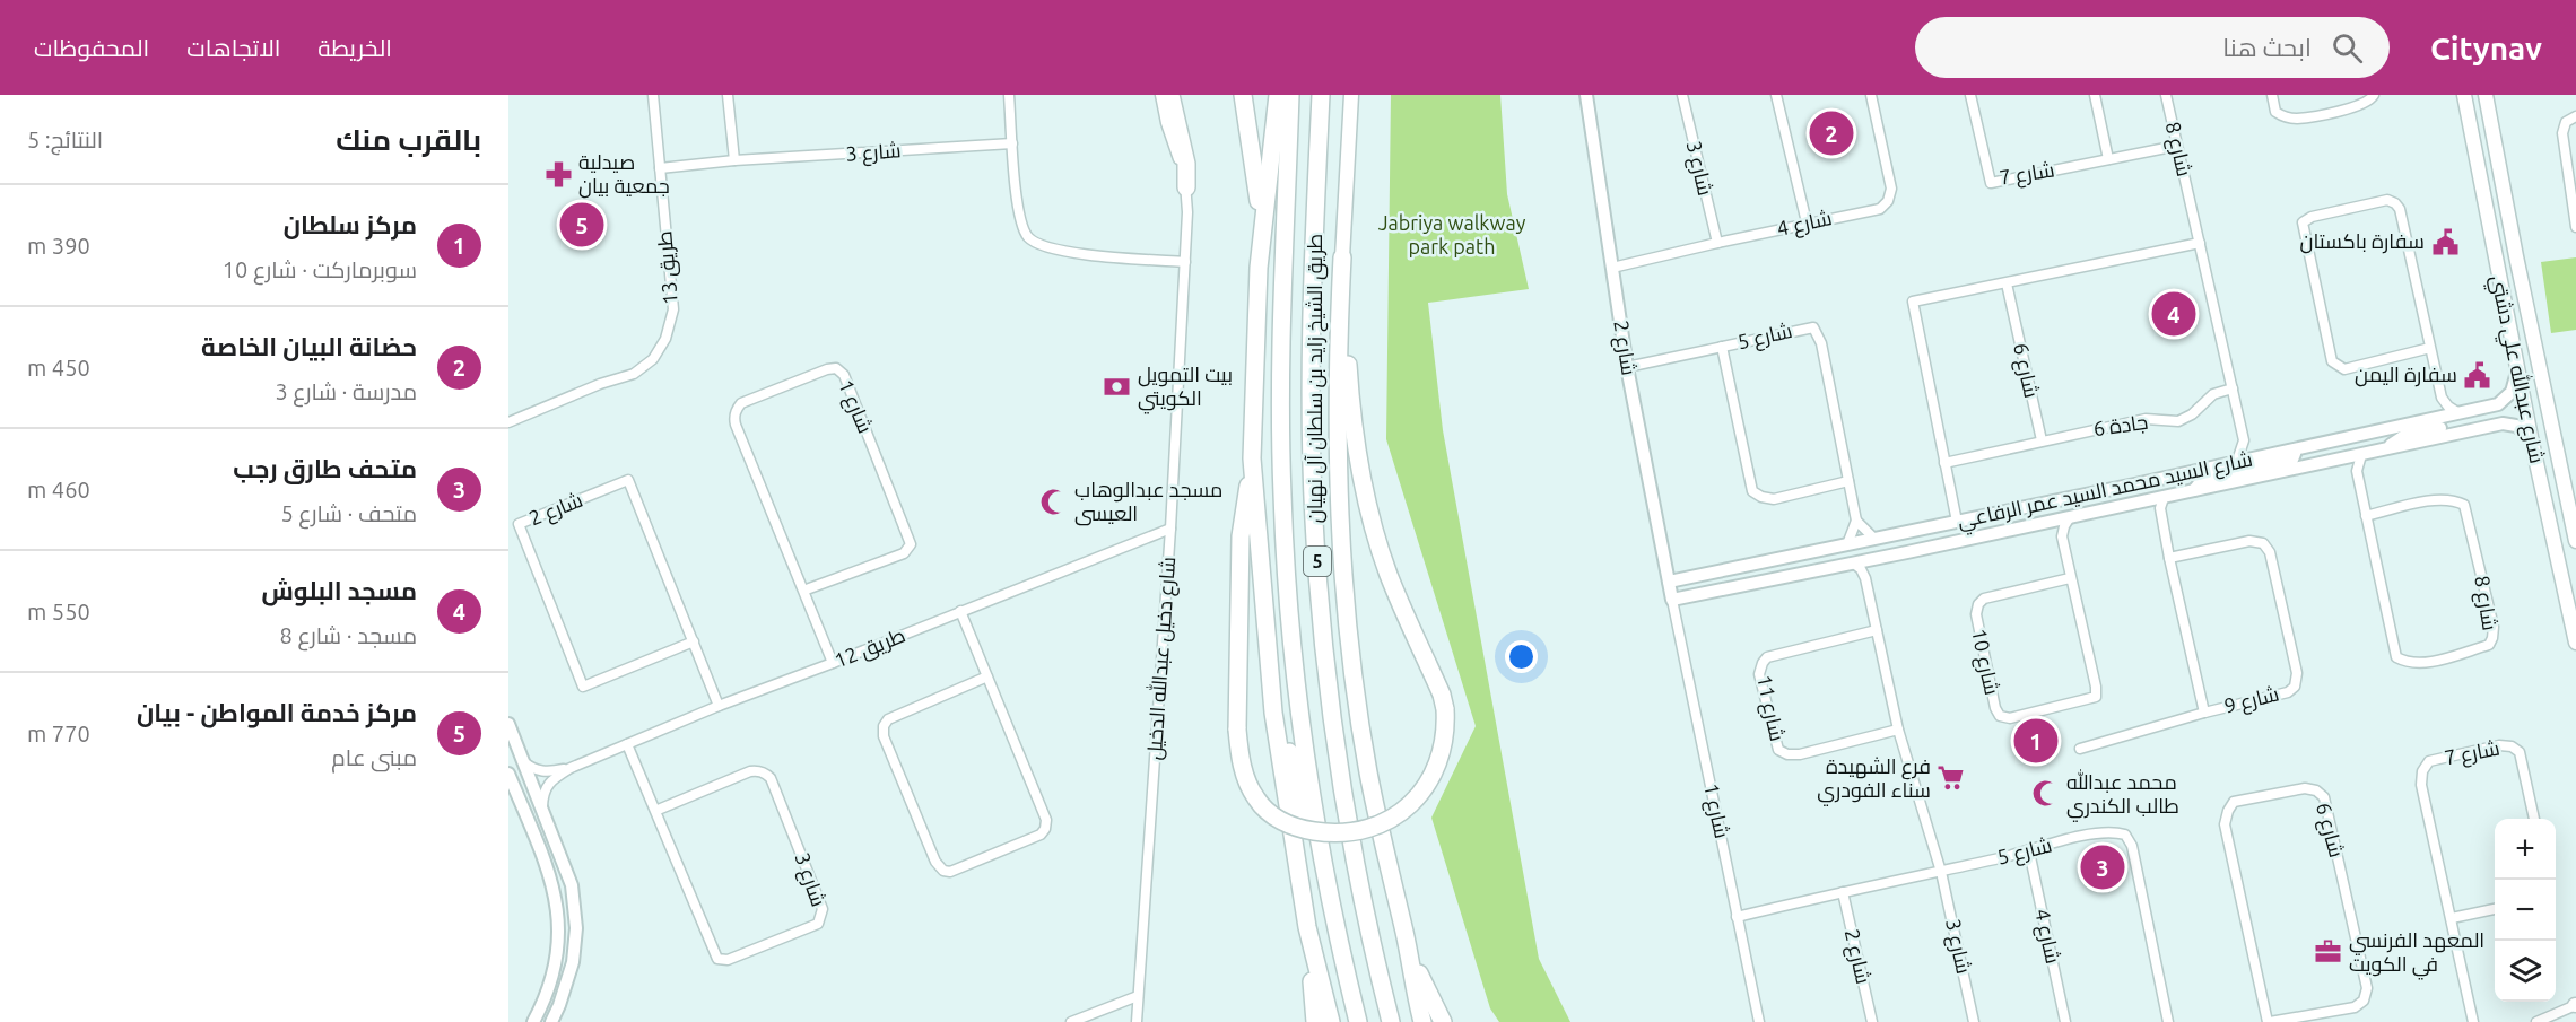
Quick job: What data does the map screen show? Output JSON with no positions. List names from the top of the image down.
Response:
{
  "streets": {
    "highway": ["طريق الشيخ زايد بن سلطان آل نهيان", "5"],
    "main road": ["شارع عبدالله علي دشتي"],
    "street": [
      "شارع 8",
      "شارع 3",
      "شارع 7",
      "شارع 4",
      "طريق 13",
      "شارع 5",
      "شارع 2",
      "شارع 6",
      "شارع 1",
      "جادة 6",
      "شارع السيد محمد السيد عمر الرفاعي",
      "طريق 12",
      "شارع دخيل عبدالله الدخيل",
      "شارع 10",
      "شارع 9",
      "شارع 11"
    ]
  },
  "crossings": [
    ["شارع 8", "شارع 7"],
    ["شارع 8", "جادة 6"],
    ["شارع 8", "شارع السيد محمد السيد عمر الرفاعي"],
    ["شارع 3", "شارع 4"],
    ["شارع 3", "طريق 13"],
    ["شارع 3", "شارع 5"],
    ["شارع 3", "طريق 12"],
    ["شارع 4", "شارع 5"],
    ["شارع 4", "شارع 2"],
    ["شارع 5", "شارع 2"],
    ["شارع 5", "شارع 1"],
    ["شارع 2", "شارع 1"],
    ["شارع 2", "شارع السيد محمد السيد عمر الرفاعي"],
    ["شارع 2", "طريق 12"],
    ["شارع عبدالله علي دشتي", "شارع السيد محمد السيد عمر الرفاعي"],
    ["شارع 6", "جادة 6"],
    ["شارع 1", "شارع السيد محمد السيد عمر الرفاعي"],
    ["شارع 1", "طريق 12"],
    ["شارع السيد محمد السيد عمر الرفاعي", "شارع 9"],
    ["طريق 12", "شارع دخيل عبدالله الدخيل"]
  ],
  "parks": ["Jabriya walkway park path"],
  "places": {
    "pharmacy": ["صيدلية جمعية بيان"],
    "public building": ["سفارة باكستان", "سفارة اليمن"],
    "bank": ["بيت التمويل الكويتي"],
    "mosque": ["مسجد عبدالوهاب العيسى", "محمد عبدالله طالب الكندري"],
    "supermarket": ["فرع الشهيدة سناء الفودري"],
    "office": ["المعهد الفرنسي في الكويت"]
  },
  "page": {
    "header": "Citynav",
    "search": "ابحث هنا",
    "nav": ["الخريطة", "الاتجاهات", "المحفوظات"],
    "heading": ["بالقرب منك", "النتائج: 5"],
    "pins": [
      "2",
      "5",
      "4",
      "1",
      "3"
    ],
    "list": [
      {
        "mark": "1",
        "name": "مركز سلطان",
        "note": "سوبرماركت · شارع 10",
        "value": "390 m"
      },
      {
        "mark": "2",
        "name": "حضانة البيان الخاصة",
        "note": "مدرسة · شارع 3",
        "value": "450 m"
      },
      {
        "mark": "3",
        "name": "متحف طارق رجب",
        "note": "متحف · شارع 5",
        "value": "460 m"
      },
      {
        "mark": "4",
        "name": "مسجد البلوش",
        "note": "مسجد · شارع 8",
        "value": "550 m"
      },
      {
        "mark": "5",
        "name": "مركز خدمة المواطن - بيان",
        "note": "مبنى عام",
        "value": "770 m"
      }
    ],
    "map_buttons": ["+", "−"]
  }
}
